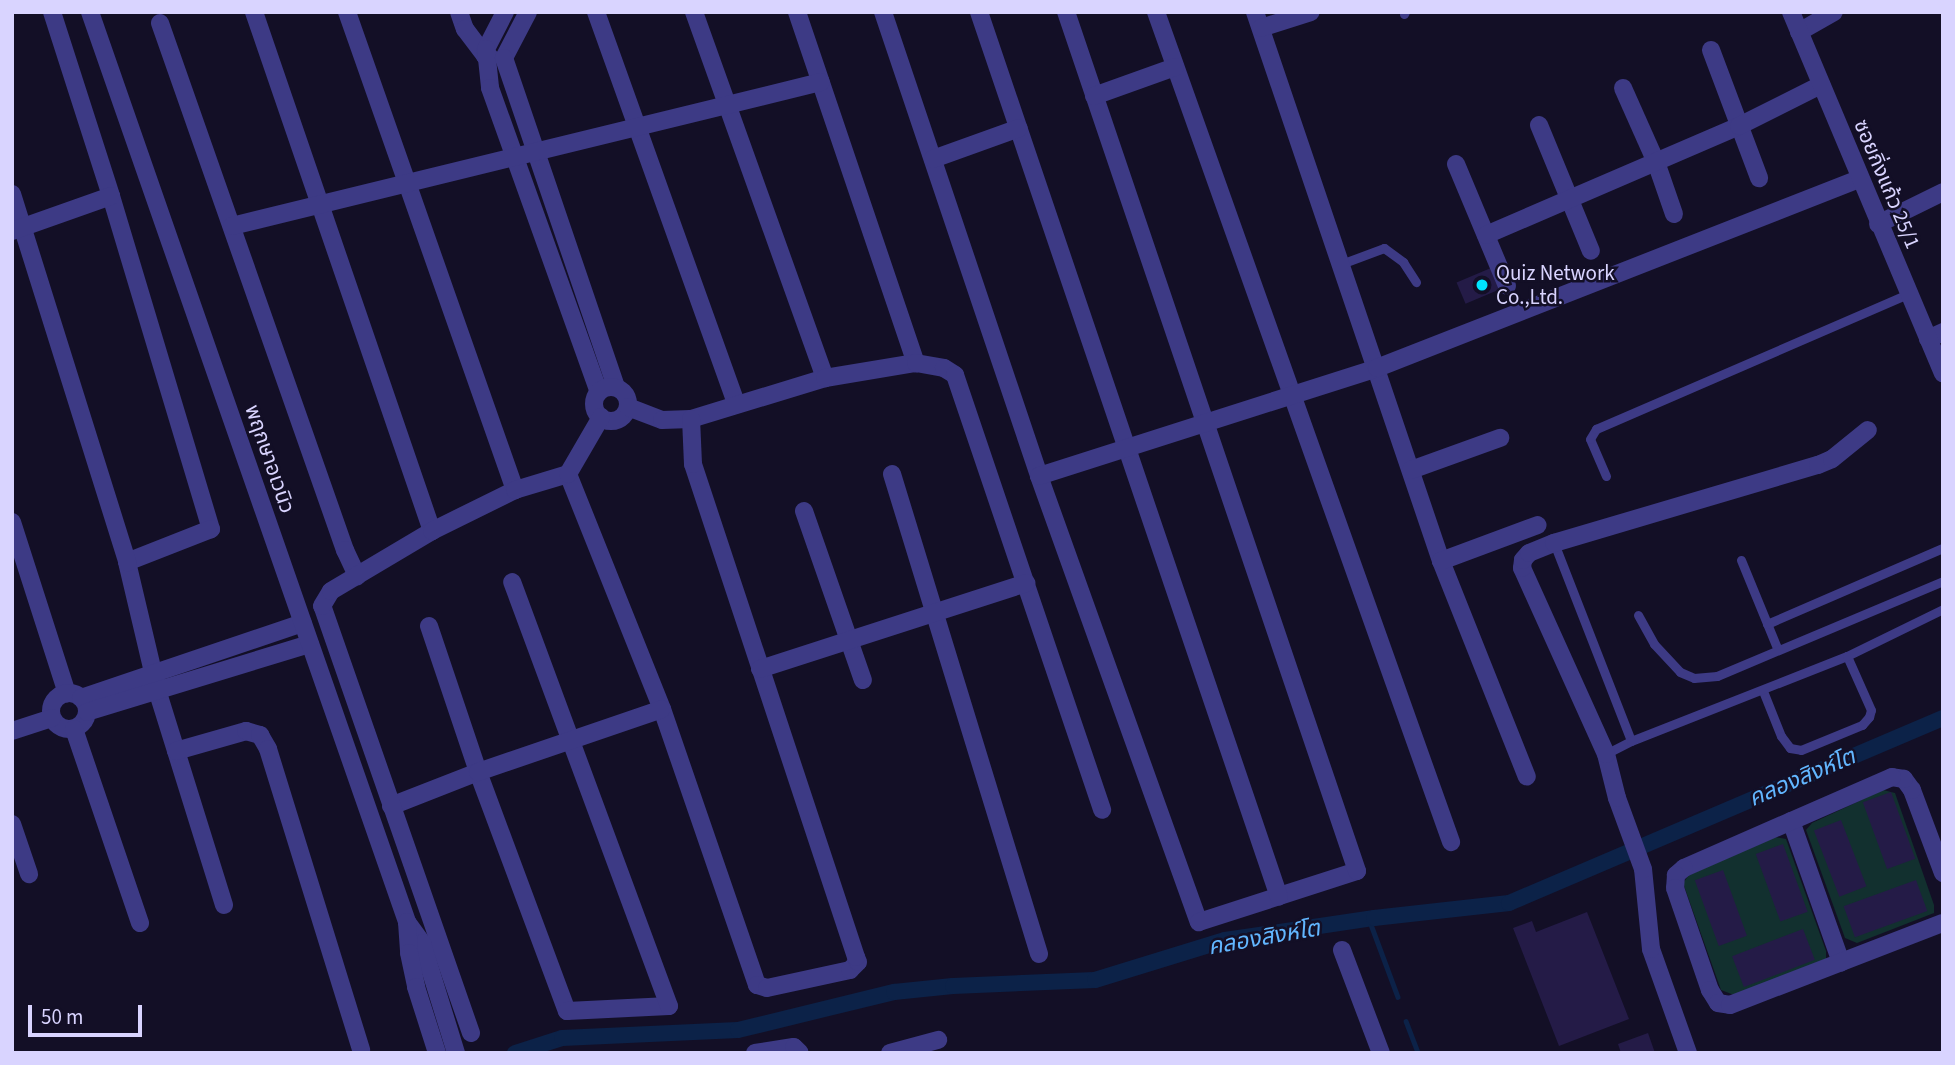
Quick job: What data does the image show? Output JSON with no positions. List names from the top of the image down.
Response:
{
  "streets": {
    "street": ["ซอยกิ่งแก้ว 25/1", "พฤกษาอเวนิว"]
  },
  "water": ["คลองสิงห์โต"],
  "places": ["Quiz Network Co.,Ltd."],
  "scale_bar": "50 m"
}
